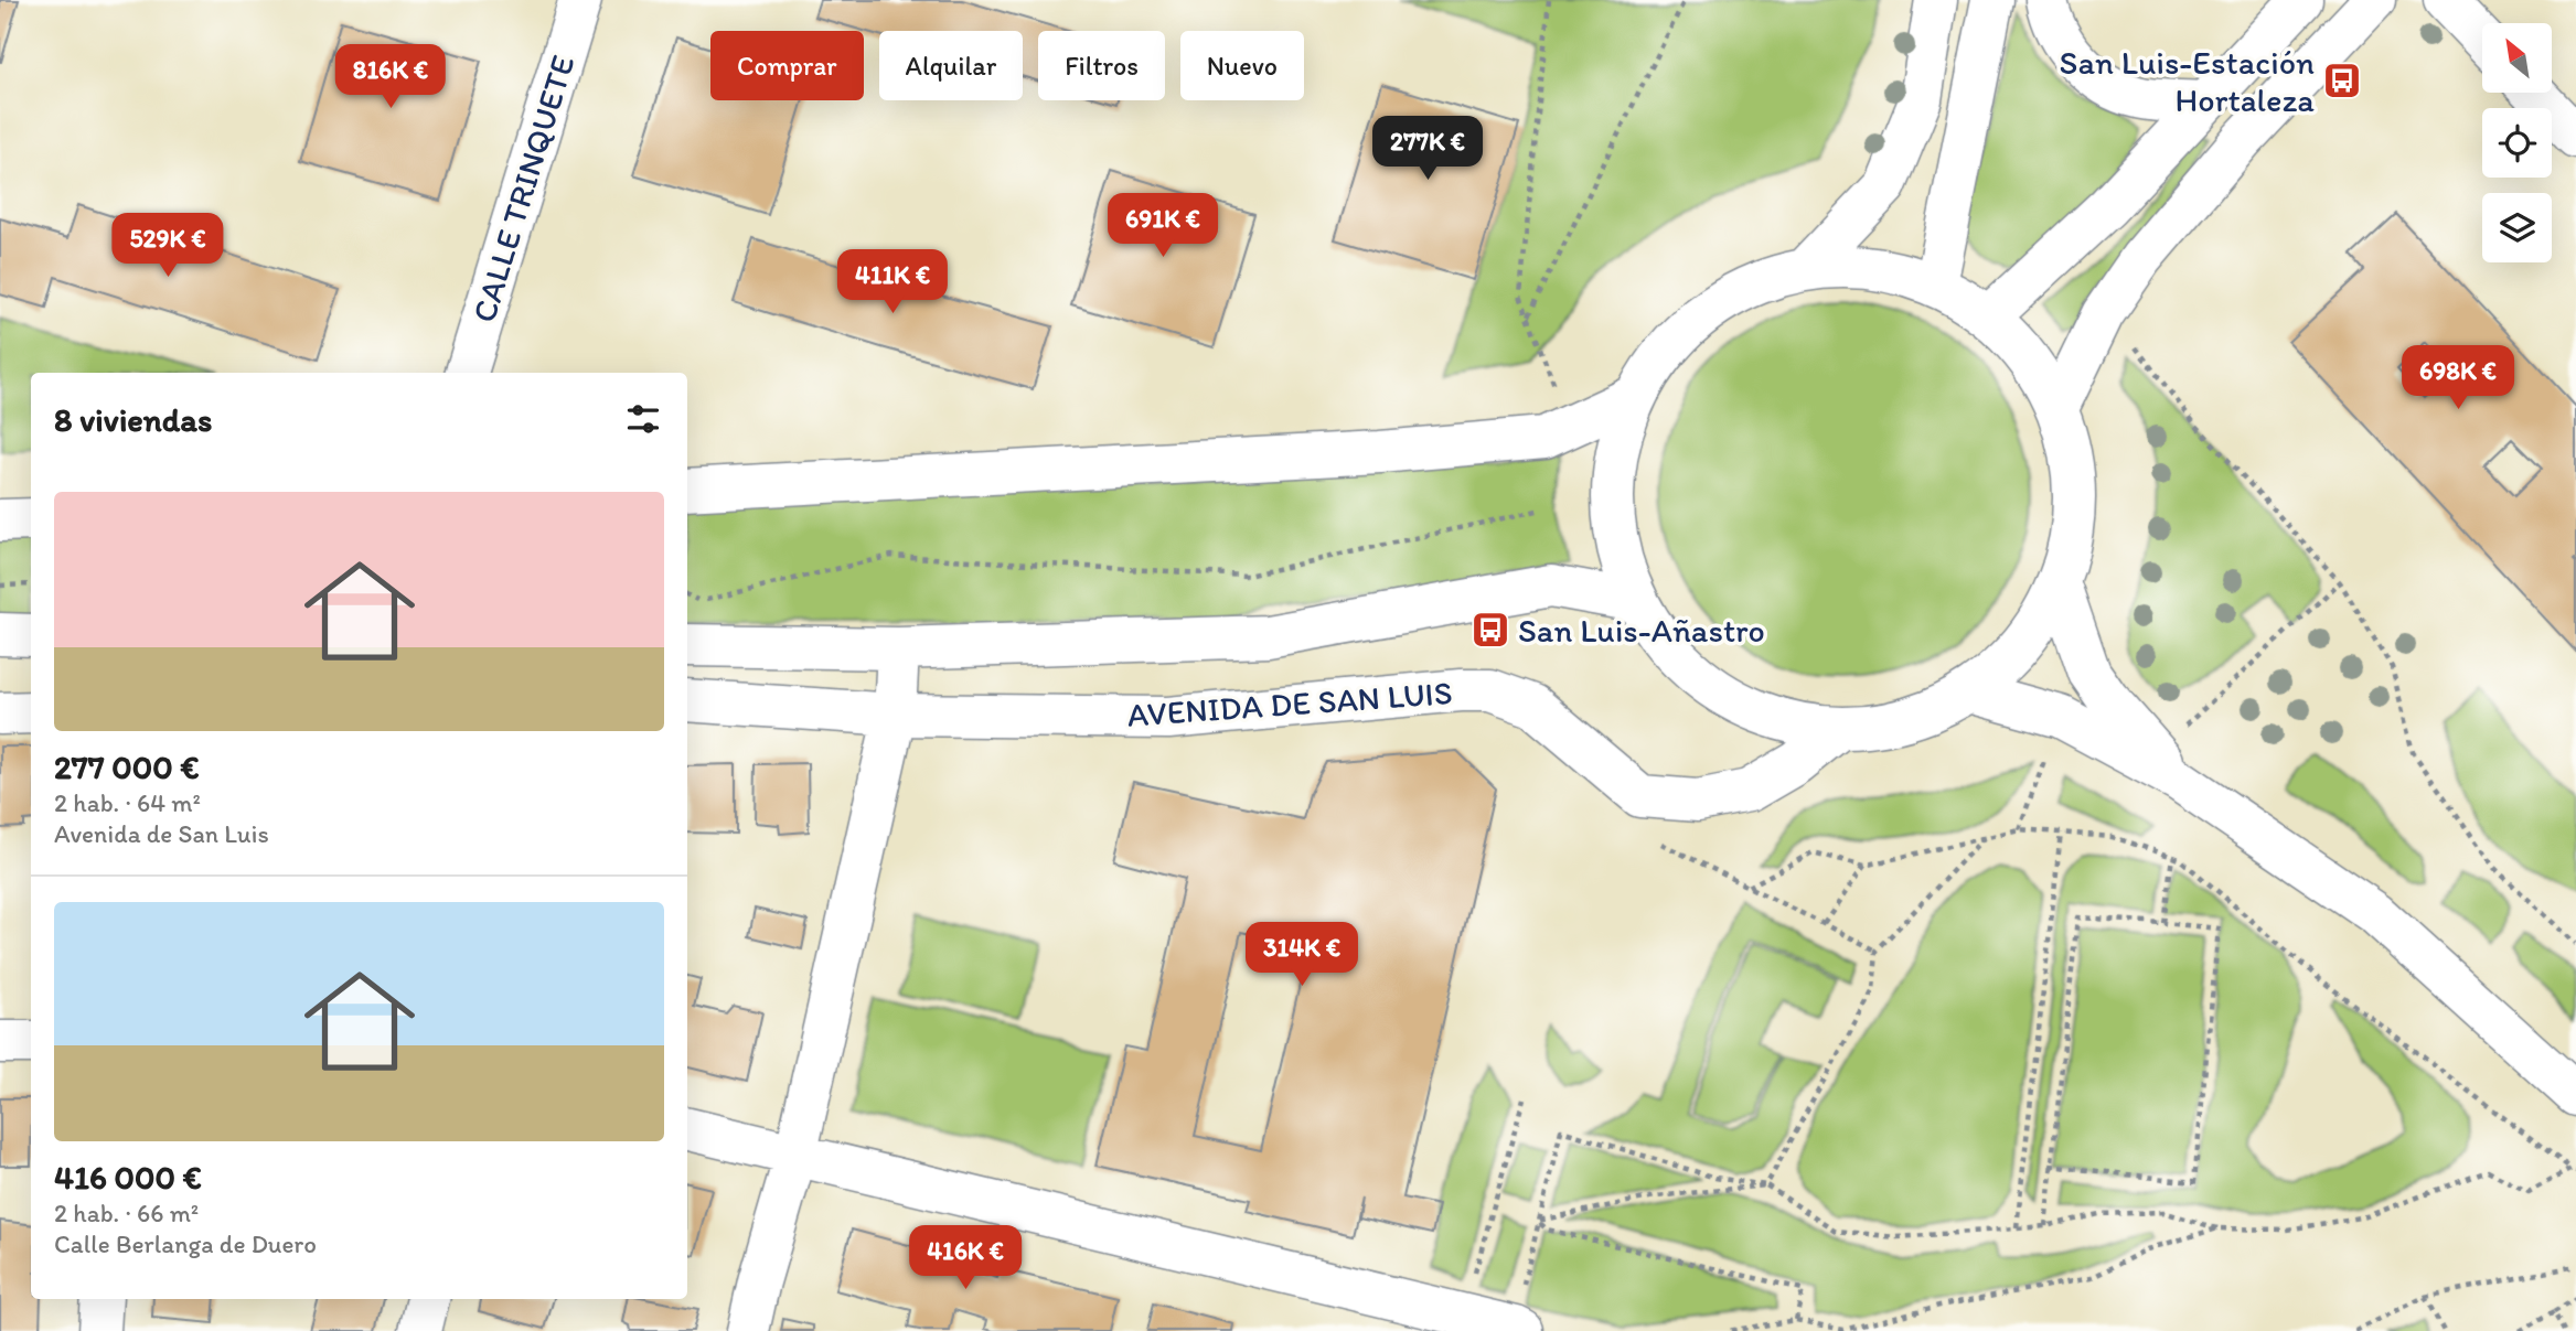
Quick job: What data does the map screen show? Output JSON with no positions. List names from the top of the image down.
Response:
{
  "streets": {
    "street": ["CALLE TRINQUETE", "AVENIDA DE SAN LUIS"]
  },
  "places": {
    "bus stop": ["San Luis-Estación Hortaleza", "San Luis-Añastro"]
  },
  "north": "top left",
  "page": {
    "chip": [
      "Comprar",
      "Alquilar",
      "Filtros",
      "Nuevo"
    ],
    "price": [
      "816K €",
      "277K €",
      "691K €",
      "529K €",
      "411K €",
      "698K €",
      "314K €",
      "416K €"
    ],
    "heading": "8 viviendas",
    "list": [
      {
        "name": "277 000 €",
        "note": "2 hab. · 64 m² · Avenida de San Luis"
      },
      {
        "name": "416 000 €",
        "note": "2 hab. · 66 m² · Calle Berlanga de Duero"
      }
    ]
  }
}
